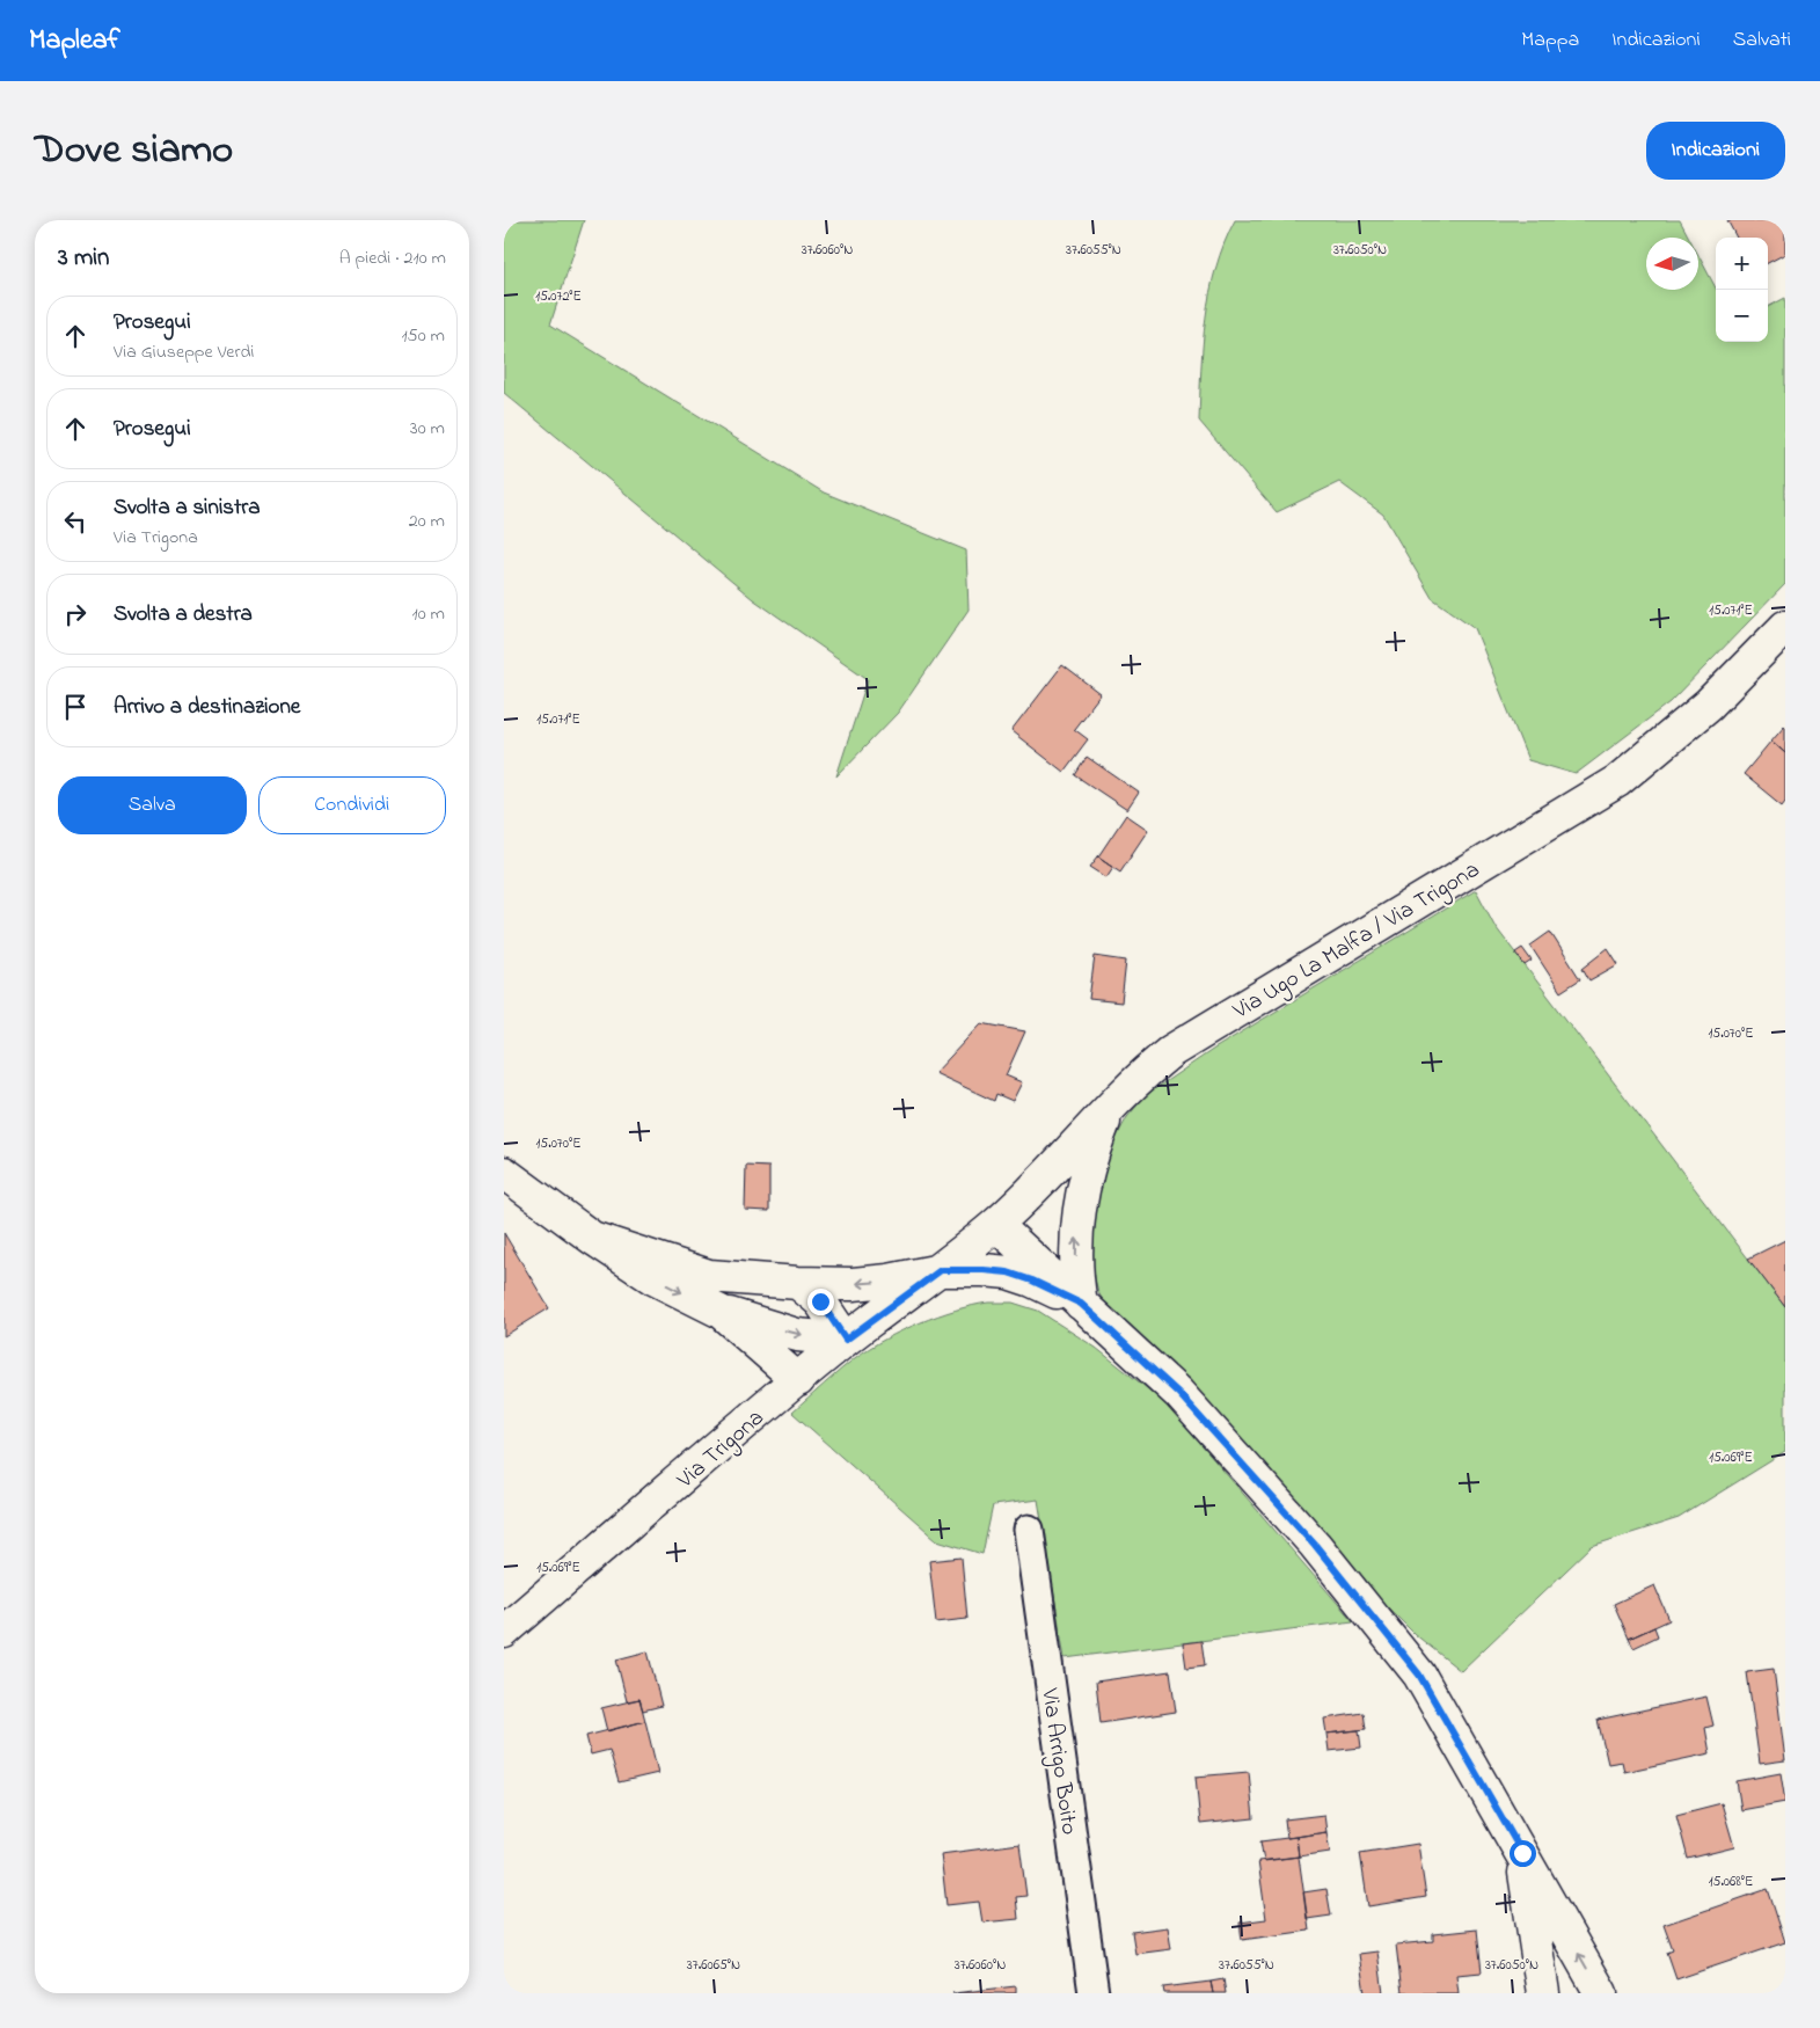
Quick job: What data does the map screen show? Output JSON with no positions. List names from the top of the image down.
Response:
{
  "streets": {
    "street": ["Via Ugo La Malfa / Via Trigona", "Via Trigona", "Via Arrigo Boito"]
  },
  "crossings": [
    ["Via Ugo La Malfa / Via Trigona", "Via Trigona"]
  ],
  "north": "left",
  "page": {
    "header": "Mapleaf",
    "nav": ["Mappa", "Indicazioni", "Salvati"],
    "title": "Dove siamo",
    "buttons": [
      "Indicazioni",
      ["Salva", "Condividi"]
    ],
    "heading": ["3 min", "A piedi · 210 m"],
    "map_buttons": ["+", "−"],
    "list": [
      ["Prosegui", "Via Giuseppe Verdi", "150 m"],
      ["Prosegui", "30 m"],
      ["Svolta a sinistra", "Via Trigona", "20 m"],
      ["Svolta a destra", "10 m"],
      "Arrivo a destinazione"
    ]
  },
  "coordinates": [
    "37.6060°N",
    "37.6055°N",
    "37.6050°N",
    "15.072°E",
    "15.071°E",
    "15.070°E",
    "15.069°E",
    "15.068°E",
    "37.6065°N"
  ]
}
